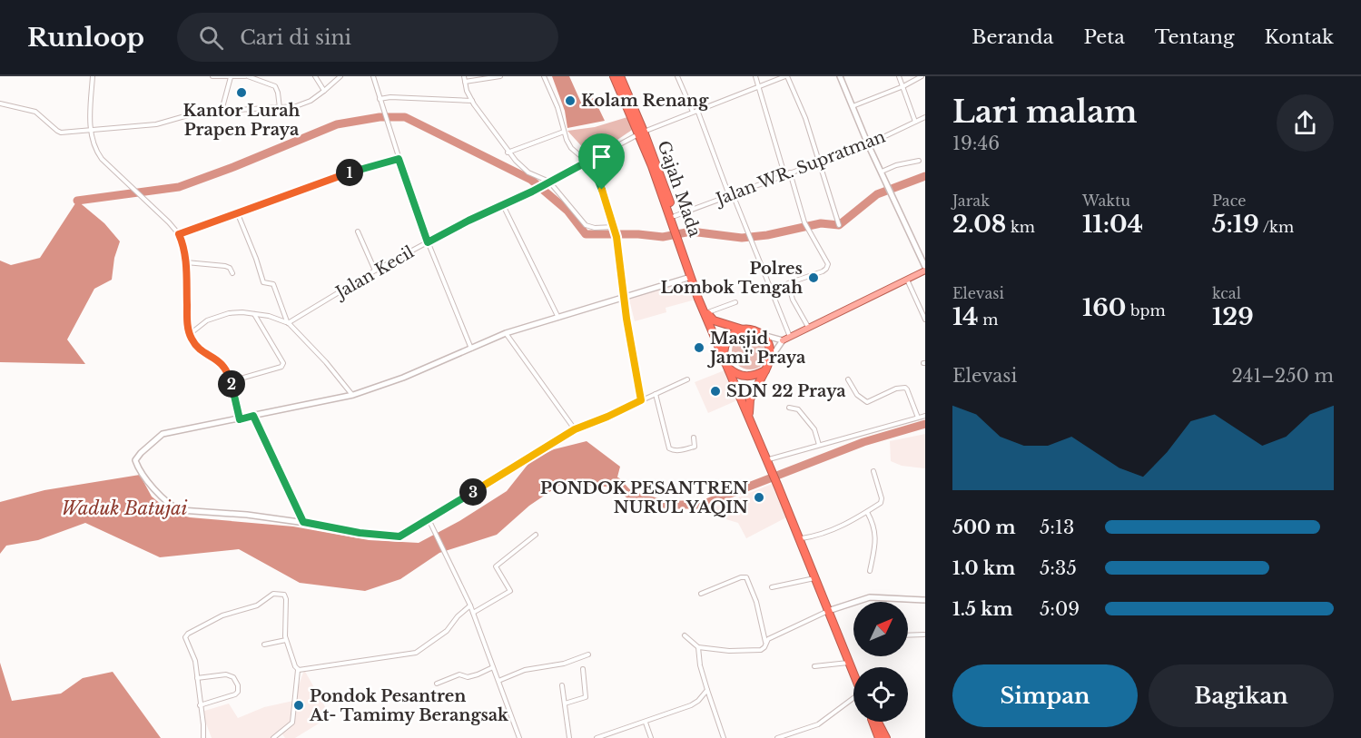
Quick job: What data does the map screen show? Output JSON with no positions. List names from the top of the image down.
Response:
{
  "streets": {
    "highway": ["Gajah Mada"],
    "street": ["Jalan WR. Supratman", "Jalan Kecil"]
  },
  "crossings": [
    ["Jalan WR. Supratman", "Gajah Mada"],
    ["Gajah Mada", "Jalan Kecil"]
  ],
  "water": ["Waduk Batujai"],
  "places": [
    "Kantor Lurah Prapen Praya",
    "Kolam Renang",
    "Polres Lombok Tengah",
    "Masjid Jami' Praya",
    "SDN 22 Praya",
    "PONDOK PESANTREN NURUL YAQIN",
    "Pondok Pesantren At- Tamimy Berangsak"
  ],
  "north": "top right",
  "page": {
    "header": "Runloop",
    "search": "Cari di sini",
    "nav": [
      "Beranda",
      "Peta",
      "Tentang",
      "Kontak"
    ],
    "heading": ["Lari malam", "19:46"],
    "pins": ["1", "2", "3"],
    "stats": [
      ["Jarak", "2.08 km"],
      ["Waktu", "11:04"],
      ["Pace", "5:19 /km"],
      ["Elevasi", "14 m"],
      ["160 bpm"],
      ["kcal", "129"]
    ],
    "chart": ["Elevasi", "241–250 m"],
    "list": [
      {
        "name": "500 m",
        "note": "5:13"
      },
      {
        "name": "1.0 km",
        "note": "5:35"
      },
      {
        "name": "1.5 km",
        "note": "5:09"
      }
    ],
    "buttons": ["Simpan", "Bagikan"]
  }
}
